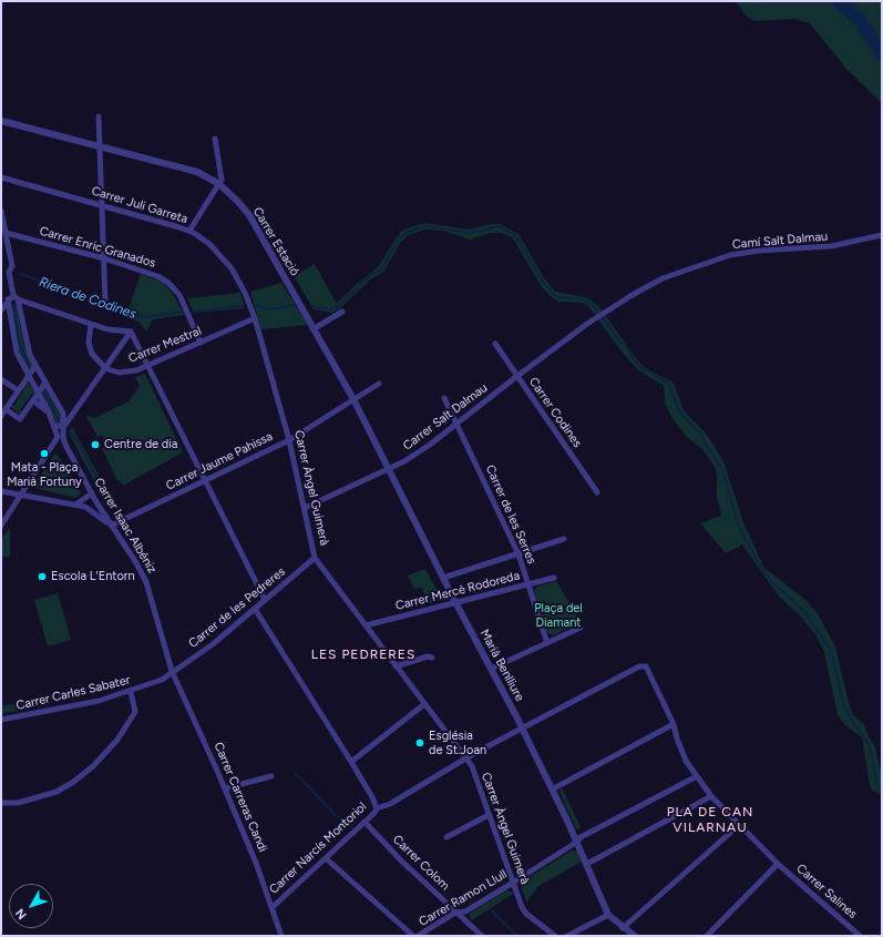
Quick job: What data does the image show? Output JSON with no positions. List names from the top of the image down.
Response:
{
  "streets": {
    "street": [
      "Carrer Juli Garreta",
      "Camí Salt Dalmau",
      "Carrer Estació",
      "Carrer Enric Granados",
      "Carrer Mestral",
      "Carrer Codines",
      "Carrer Salt Dalmau",
      "Carrer Jaume Pahissa",
      "Carrer Àngel Guimerà",
      "Carrer de les Serres",
      "Carrer Isaac Albéniz",
      "Carrer Mercè Rodoreda",
      "Carrer de les Pedreres",
      "Marià Benlliure",
      "Carrer Carles Sabater",
      "Carrer Carreras Candi",
      "Carrer Narcís Montoriol",
      "Carrer Colom",
      "Carrer Salines",
      "Carrer Ramon Llull"
    ]
  },
  "crossings": [
    ["Carrer Juli Garreta", "Carrer Mestral"],
    ["Carrer Juli Garreta", "Carrer Àngel Guimerà"],
    ["Camí Salt Dalmau", "Carrer Salt Dalmau"],
    ["Carrer Estació", "Carrer Jaume Pahissa"],
    ["Carrer Estació", "Marià Benlliure"],
    ["Carrer Enric Granados", "Carrer Mestral"],
    ["Carrer Enric Granados", "Carrer Isaac Albéniz"],
    ["Carrer Mestral", "Carrer Àngel Guimerà"],
    ["Carrer Codines", "Carrer Salt Dalmau"],
    ["Carrer Salt Dalmau", "Carrer Àngel Guimerà"],
    ["Carrer Salt Dalmau", "Carrer de les Serres"],
    ["Carrer Salt Dalmau", "Marià Benlliure"],
    ["Carrer Jaume Pahissa", "Carrer Àngel Guimerà"],
    ["Carrer Jaume Pahissa", "Carrer Isaac Albéniz"],
    ["Carrer Jaume Pahissa", "Marià Benlliure"],
    ["Carrer Àngel Guimerà", "Carrer Mercè Rodoreda"],
    ["Carrer Àngel Guimerà", "Carrer de les Pedreres"],
    ["Carrer Àngel Guimerà", "Carrer Narcís Montoriol"],
    ["Carrer Àngel Guimerà", "Carrer Ramon Llull"],
    ["Carrer de les Serres", "Carrer Mercè Rodoreda"],
    ["Carrer Isaac Albéniz", "Carrer de les Pedreres"],
    ["Carrer Isaac Albéniz", "Carrer Carles Sabater"],
    ["Carrer Isaac Albéniz", "Carrer Carreras Candi"],
    ["Carrer Mercè Rodoreda", "Marià Benlliure"],
    ["Carrer de les Pedreres", "Carrer Carles Sabater"],
    ["Carrer de les Pedreres", "Carrer Carreras Candi"],
    ["Marià Benlliure", "Carrer Narcís Montoriol"],
    ["Marià Benlliure", "Carrer Ramon Llull"],
    ["Carrer Carles Sabater", "Carrer Carreras Candi"],
    ["Carrer Carreras Candi", "Carrer Narcís Montoriol"],
    ["Carrer Narcís Montoriol", "Carrer Colom"],
    ["Carrer Narcís Montoriol", "Carrer Salines"],
    ["Carrer Colom", "Carrer Ramon Llull"],
    ["Carrer Salines", "Carrer Ramon Llull"]
  ],
  "districts": ["LES PEDRERES", "PLA DE CAN VILARNAU"],
  "water": ["Riera de Codines"],
  "parks": ["Plaça del Diamant"],
  "places": [
    "Centre de dia",
    "Mata - Plaça Marià Fortuny",
    "Escola L'Entorn",
    "Església de St.Joan"
  ],
  "north": "bottom left"
}
